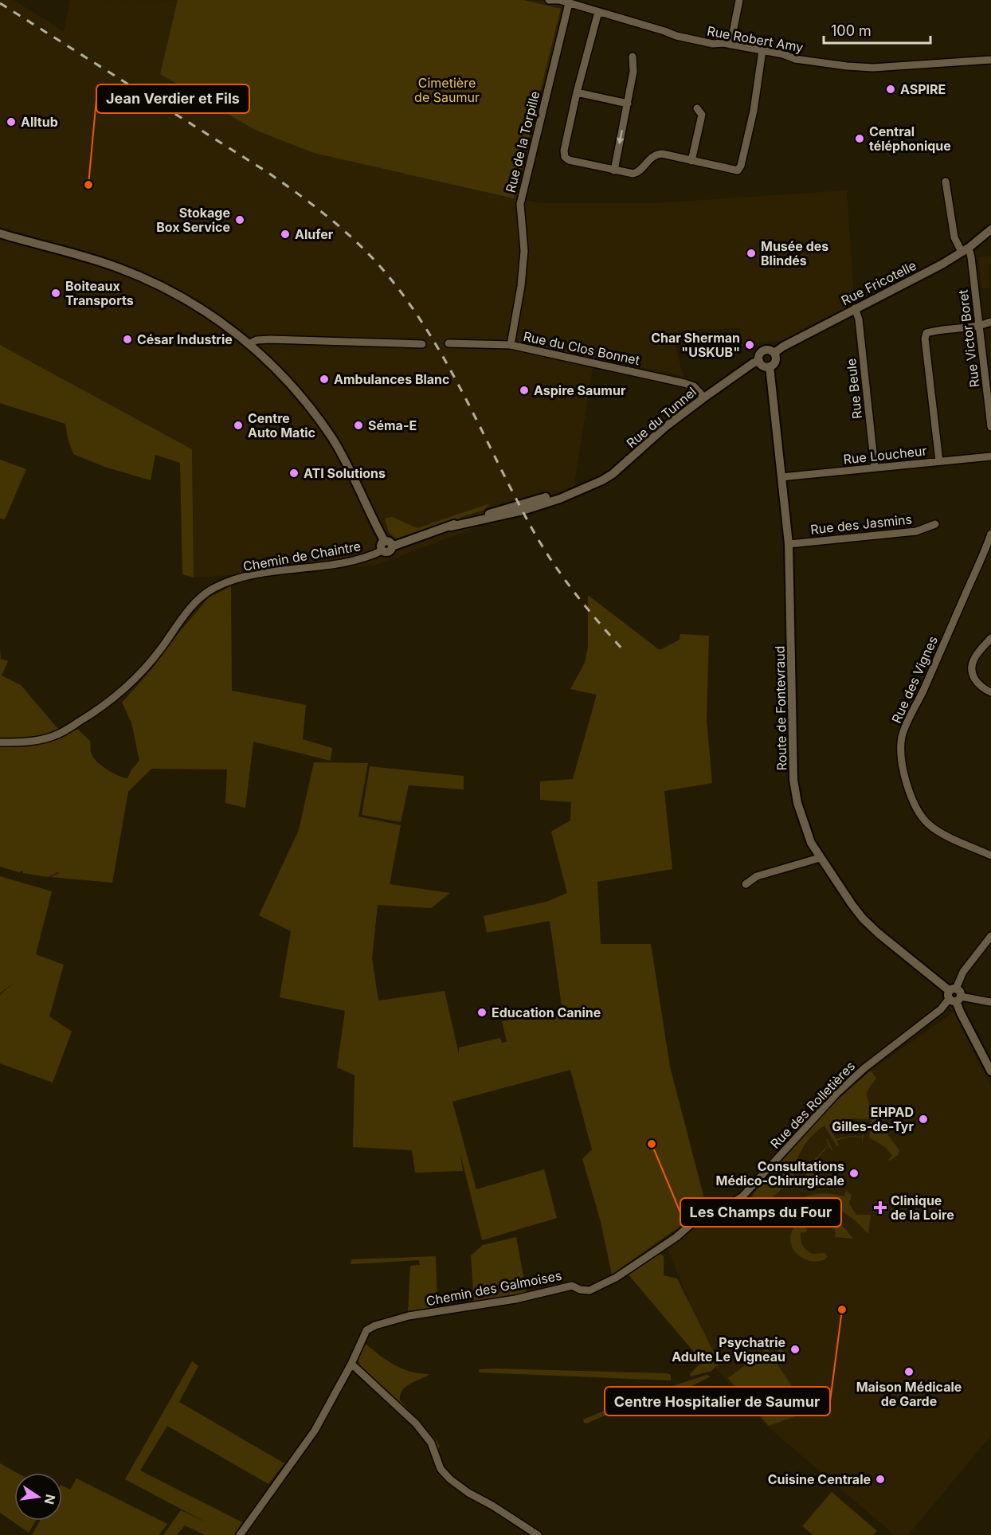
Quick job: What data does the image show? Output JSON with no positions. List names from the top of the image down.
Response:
{
  "streets": {
    "street": [
      "Rue Robert Amy",
      "Rue de la Torpille",
      "Rue Fricotelle",
      "Rue Victor Boret",
      "Rue du Clos Bonnet",
      "Rue Beule",
      "Rue du Tunnel",
      "Rue Loucheur",
      "Rue des Jasmins",
      "Chemin de Chaintre",
      "Rue des Vignes",
      "Route de Fontevraud",
      "Rue des Rolletières",
      "Chemin des Galmoises"
    ]
  },
  "crossings": [
    ["Rue Robert Amy", "Rue de la Torpille"],
    ["Rue de la Torpille", "Rue du Clos Bonnet"],
    ["Rue Fricotelle", "Rue Victor Boret"],
    ["Rue Fricotelle", "Rue Beule"],
    ["Rue Fricotelle", "Rue du Tunnel"],
    ["Rue Fricotelle", "Route de Fontevraud"],
    ["Rue du Clos Bonnet", "Rue du Tunnel"],
    ["Rue Beule", "Rue Loucheur"],
    ["Rue du Tunnel", "Chemin de Chaintre"],
    ["Rue du Tunnel", "Route de Fontevraud"],
    ["Rue Loucheur", "Route de Fontevraud"],
    ["Rue des Jasmins", "Route de Fontevraud"],
    ["Route de Fontevraud", "Rue des Rolletières"],
    ["Rue des Rolletières", "Chemin des Galmoises"]
  ],
  "parks": ["Cimetière de Saumur"],
  "places": {
    "other": [
      "ASPIRE",
      "Alltub",
      "Central téléphonique",
      "Jean Verdier et Fils",
      "Stokage Box Service",
      "Alufer",
      "Musée des Blindés",
      "Boiteaux Transports",
      "César Industrie",
      "Char Sherman \"USKUB\"",
      "Ambulances Blanc",
      "Aspire Saumur",
      "Centre Auto Matic",
      "Séma-E",
      "ATI Solutions",
      "Education Canine",
      "EHPAD Gilles-de-Tyr",
      "Les Champs du Four",
      "Consultations Médico-Chirurgicale",
      "Centre Hospitalier de Saumur",
      "Psychatrie Adulte Le Vigneau",
      "Maison Médicale de Garde",
      "Cuisine Centrale"
    ],
    "health": ["Clinique de la Loire"]
  },
  "scale_bar": "100 m",
  "north": "right"
}
